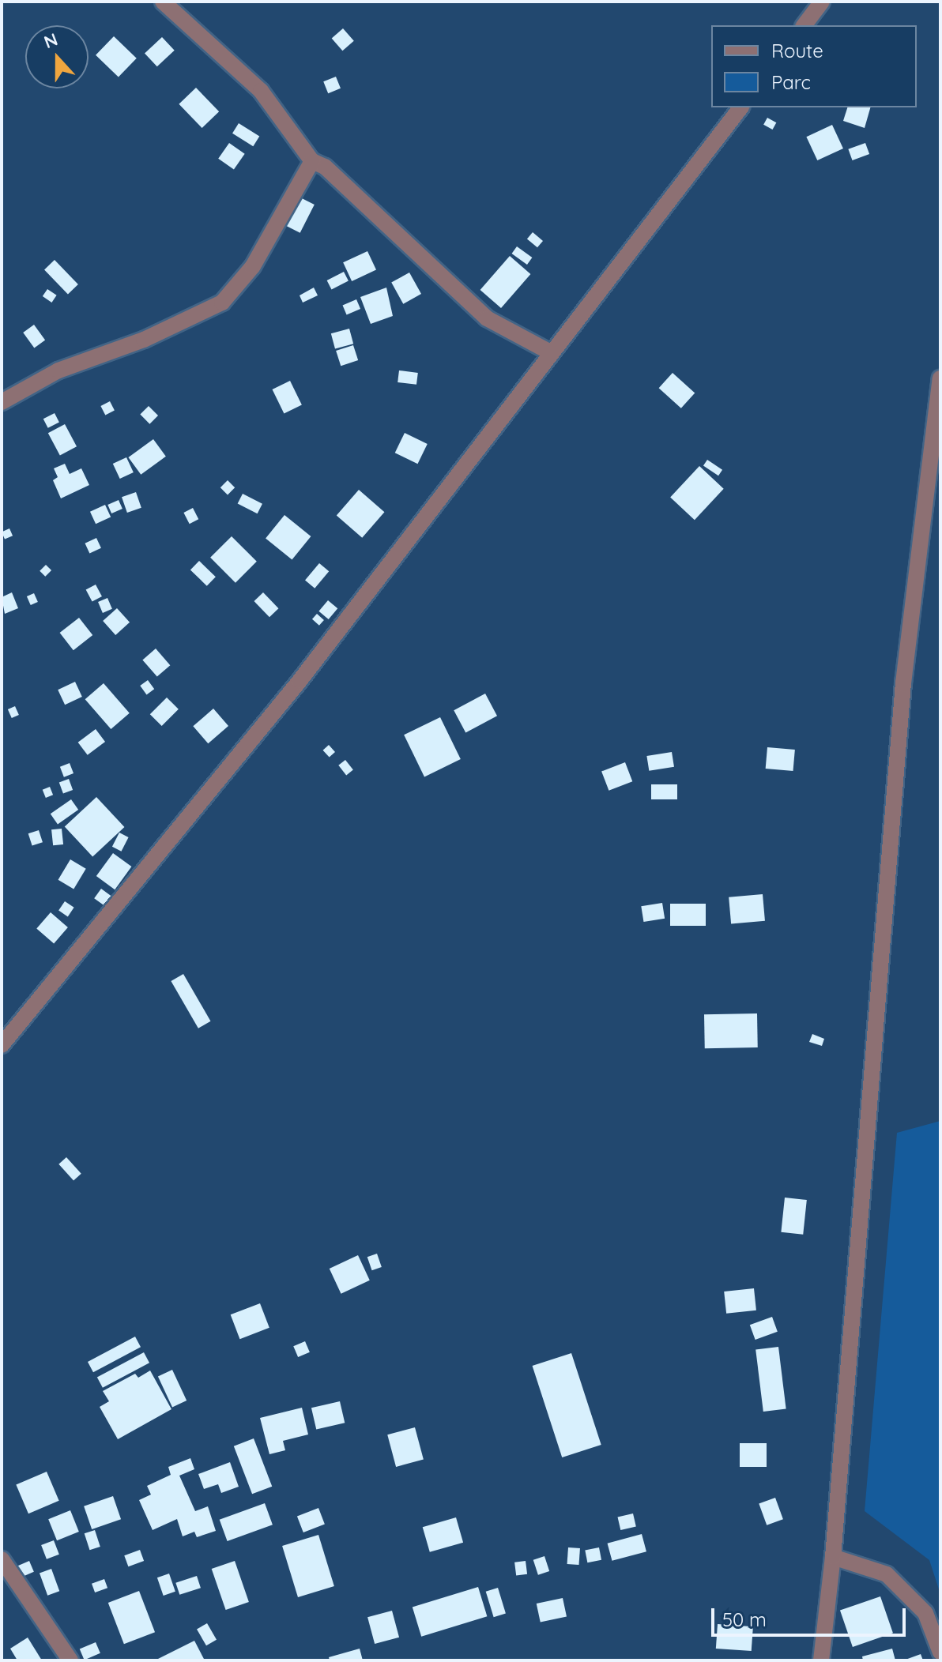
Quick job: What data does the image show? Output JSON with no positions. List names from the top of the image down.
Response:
{
  "legend": ["Route", "Parc"],
  "scale_bar": "50 m",
  "north": "top"
}
